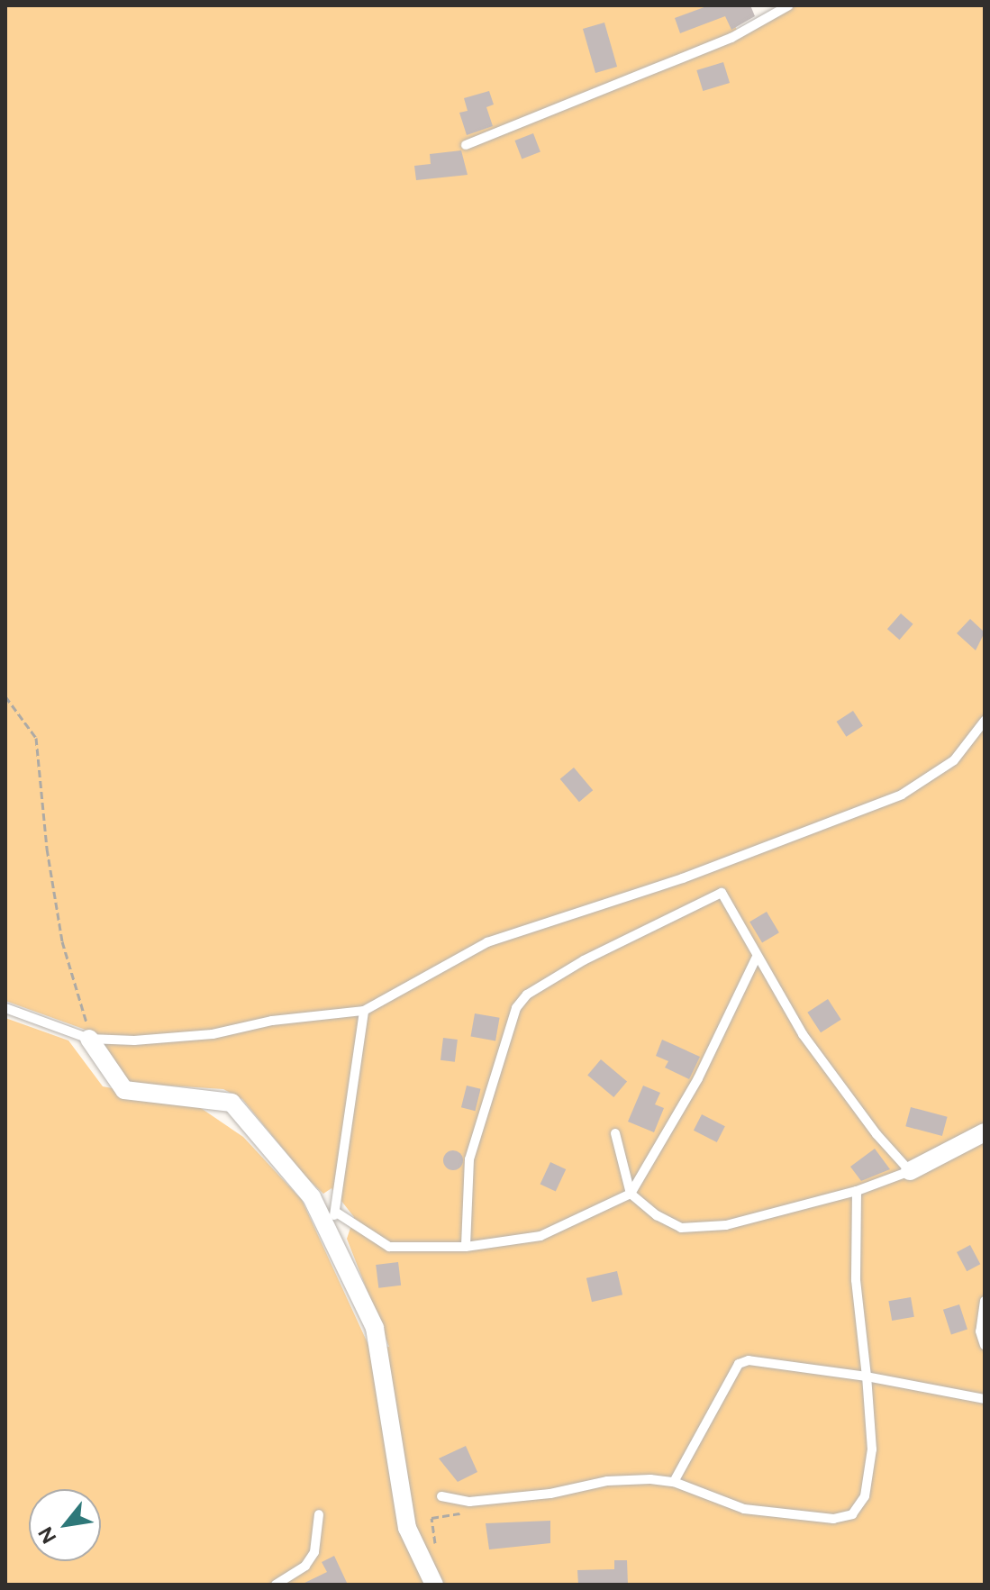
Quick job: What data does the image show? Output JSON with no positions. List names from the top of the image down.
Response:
{
  "north": "bottom left"
}
